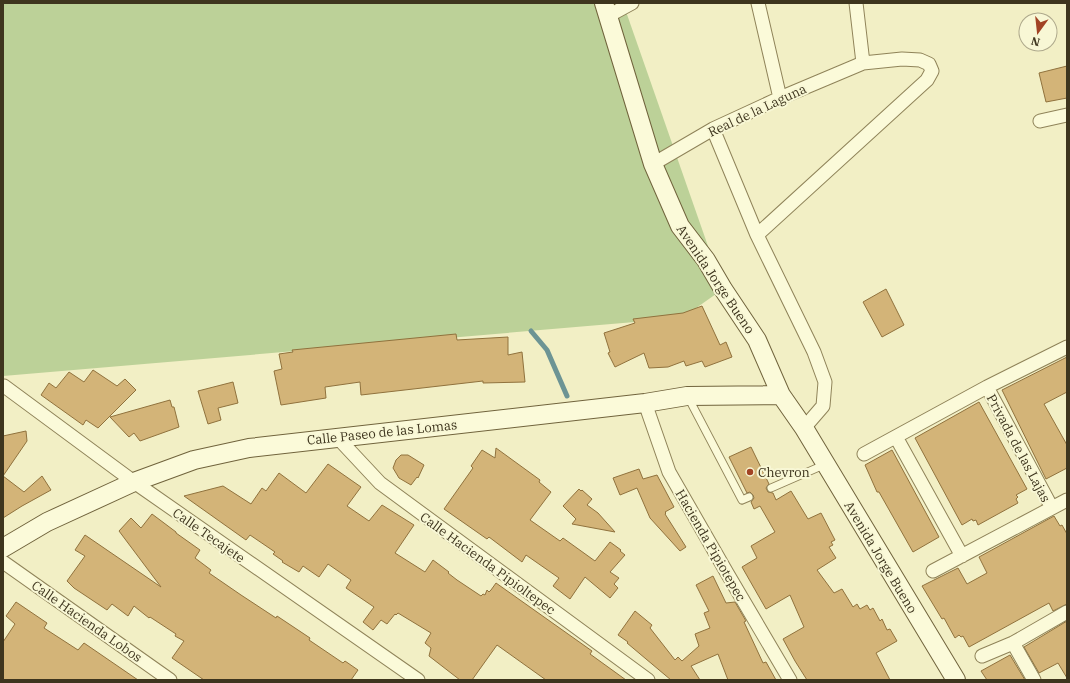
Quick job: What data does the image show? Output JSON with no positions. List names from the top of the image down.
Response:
{
  "streets": {
    "main road": ["Avenida Jorge Bueno", "Calle Paseo de las Lomas"],
    "street": [
      "Real de la Laguna",
      "Privada de las Lajas",
      "Calle Tecajete",
      "Hacienda Pipiotepec",
      "Calle Hacienda Pipioltepec",
      "Calle Hacienda Lobos"
    ]
  },
  "crossings": [
    ["Real de la Laguna", "Avenida Jorge Bueno"],
    ["Avenida Jorge Bueno", "Calle Paseo de las Lomas"],
    ["Calle Paseo de las Lomas", "Calle Tecajete"],
    ["Calle Paseo de las Lomas", "Hacienda Pipiotepec"],
    ["Calle Paseo de las Lomas", "Calle Hacienda Pipioltepec"]
  ],
  "places": ["Chevron"],
  "north": "bottom"
}
